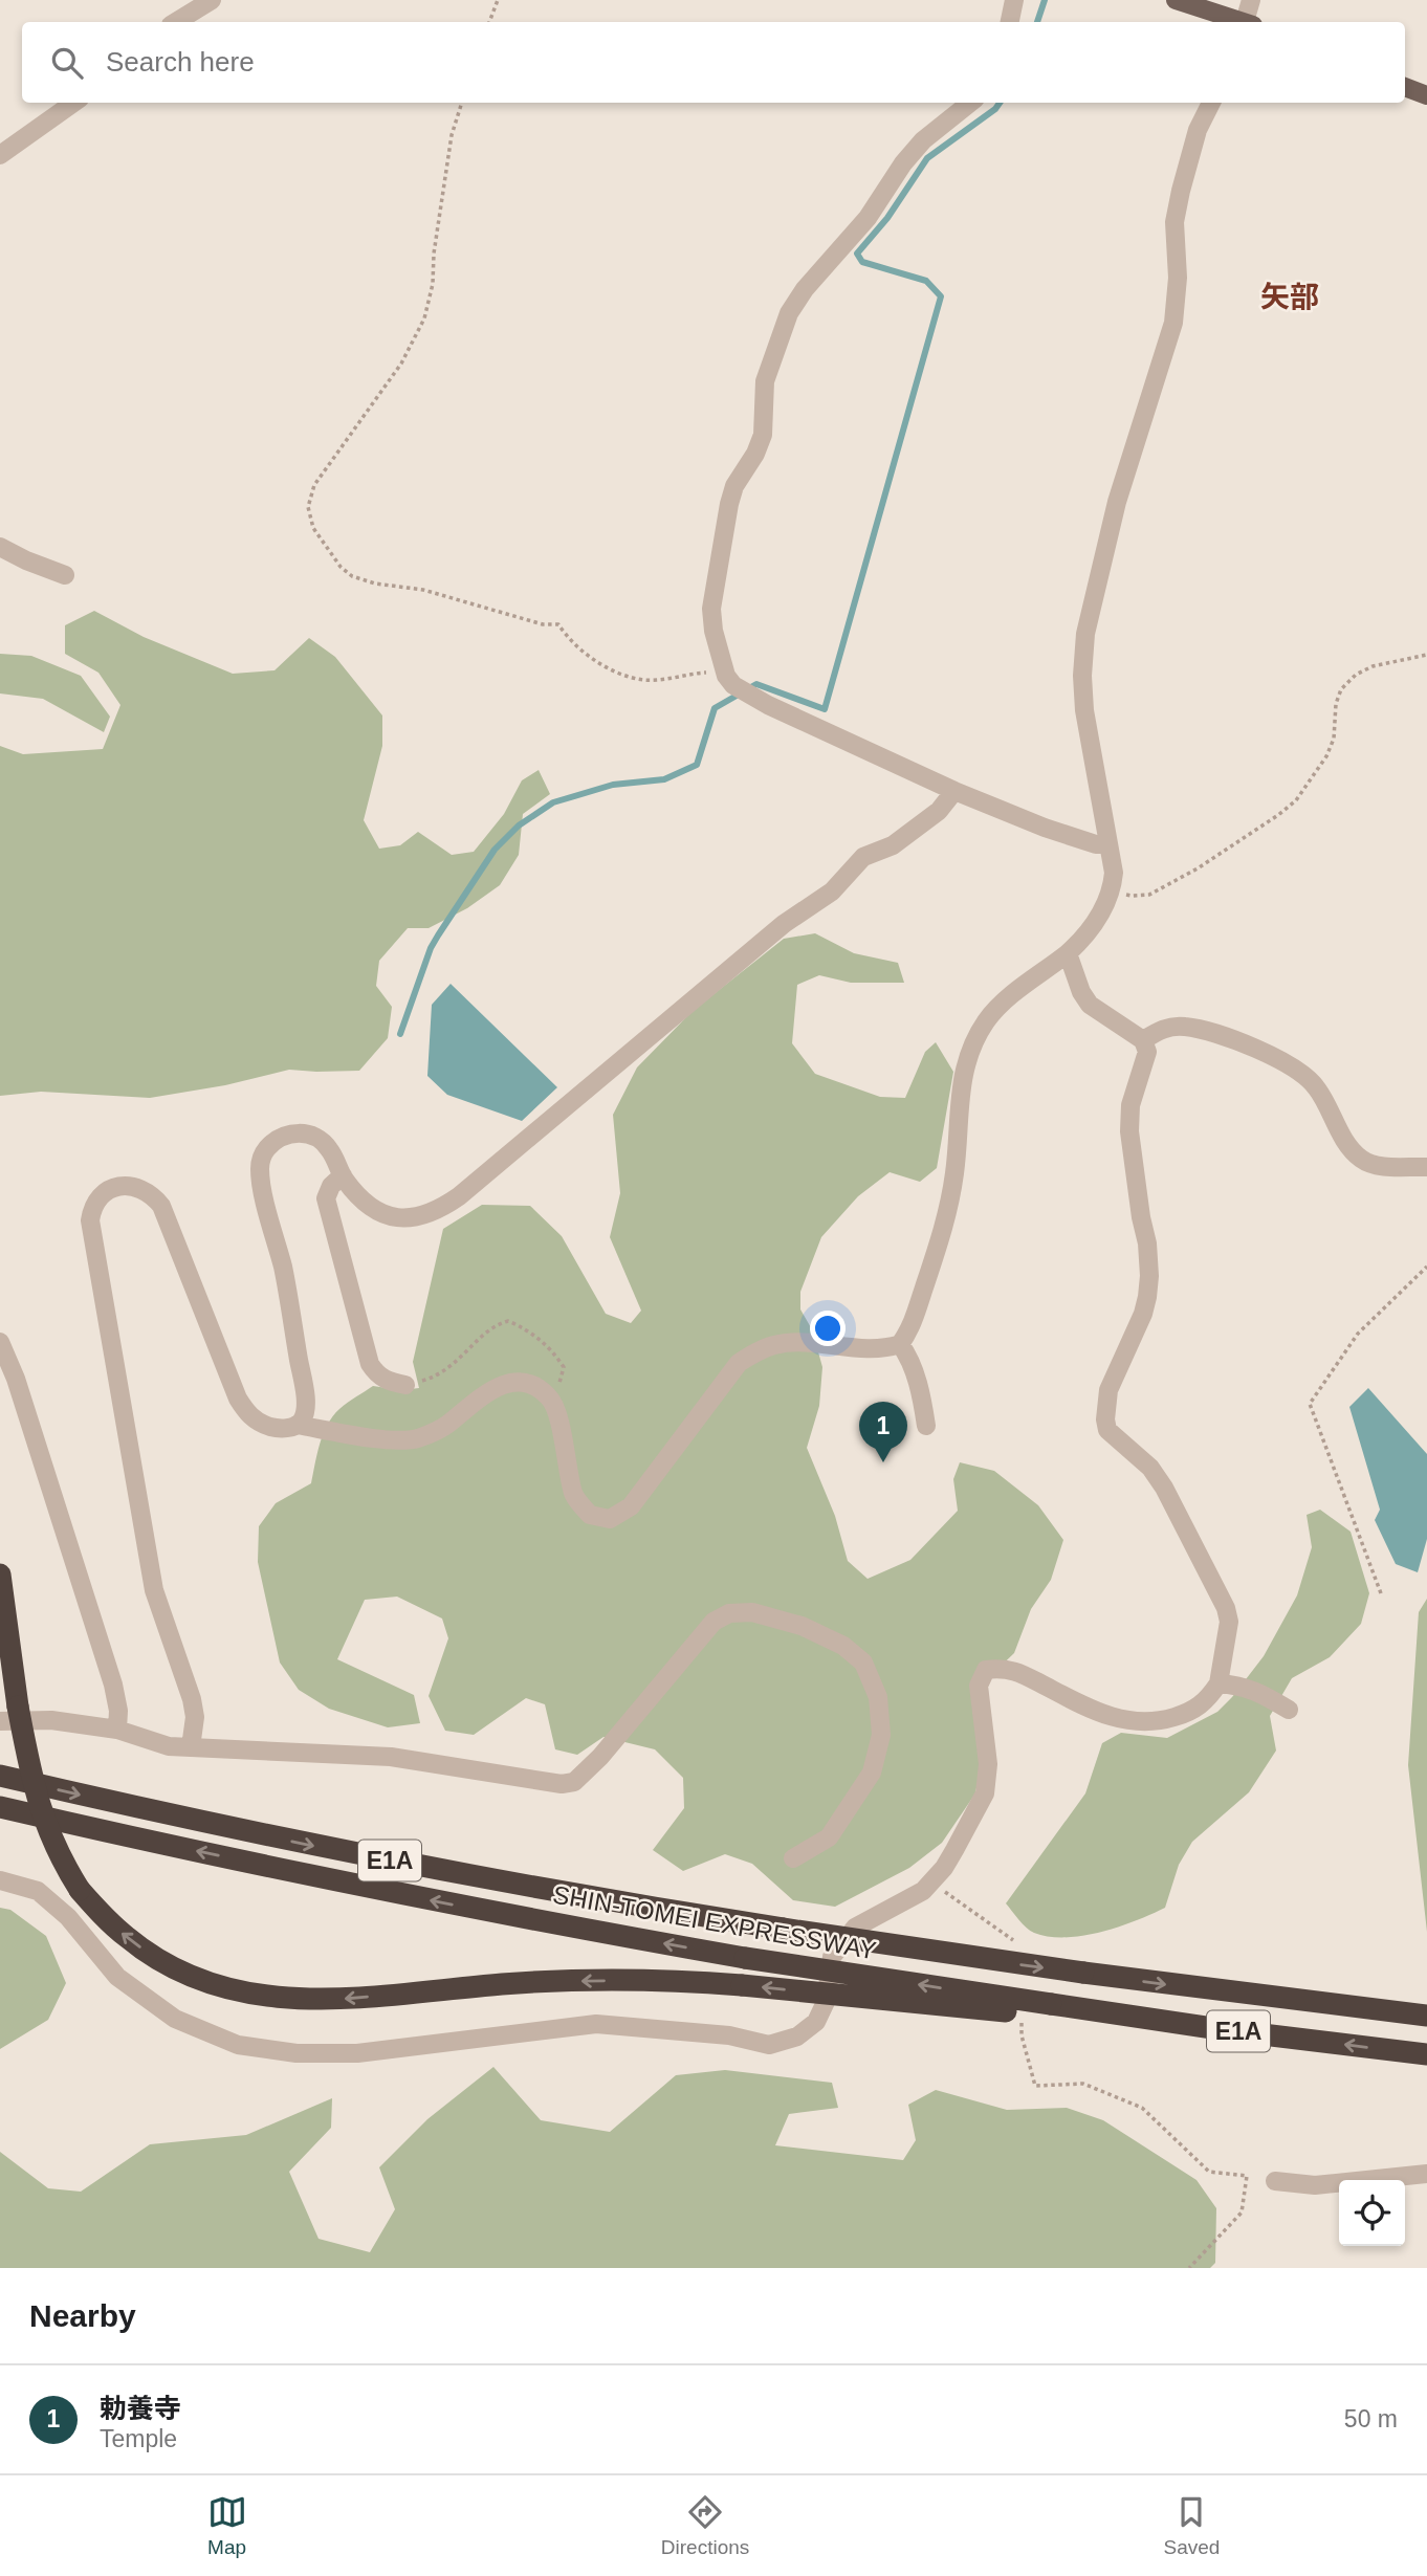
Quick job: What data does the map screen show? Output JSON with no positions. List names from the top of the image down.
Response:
{
  "streets": {
    "highway": ["E1A", "SHIN-TOMEI EXPRESSWAY"]
  },
  "crossings": [
    ["E1A", "SHIN-TOMEI EXPRESSWAY"]
  ],
  "districts": ["矢部"],
  "page": {
    "search": "Search here",
    "pins": "1",
    "heading": "Nearby",
    "list": [
      {
        "mark": "1",
        "name": "勅養寺",
        "note": "Temple",
        "value": "50 m"
      }
    ],
    "nav": ["Map", "Directions", "Saved"]
  }
}
